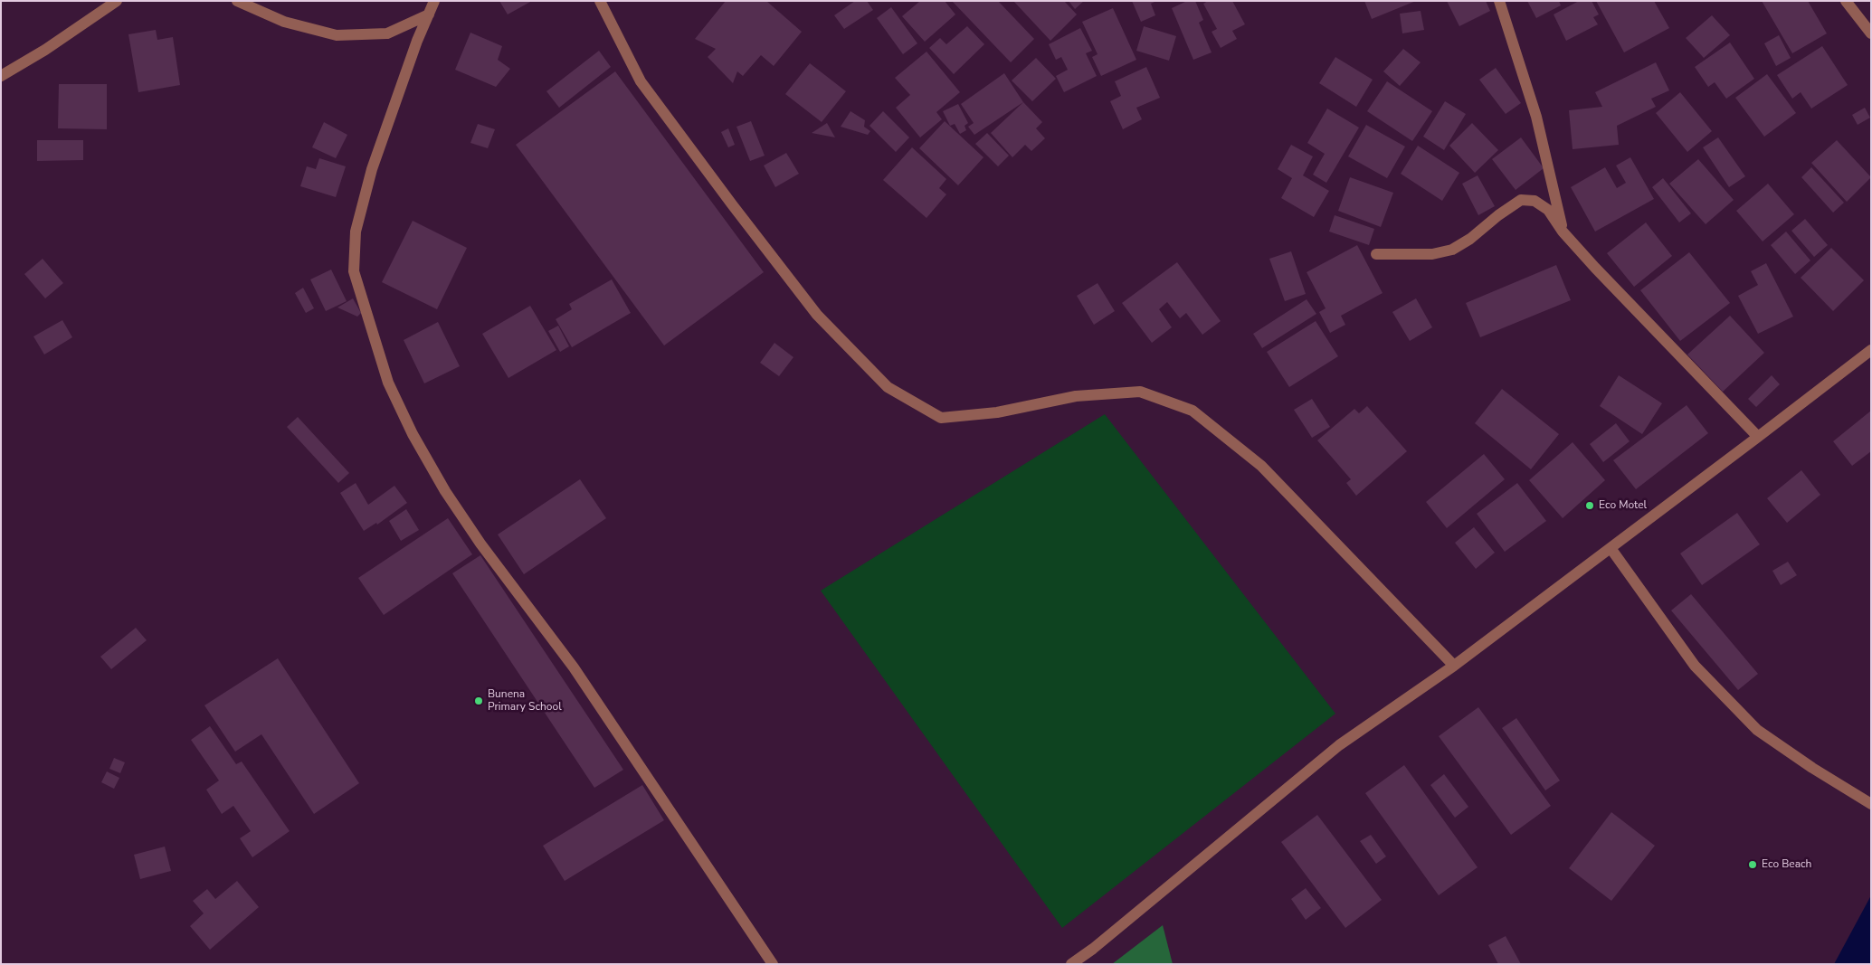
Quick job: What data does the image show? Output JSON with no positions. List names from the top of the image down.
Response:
{
  "places": ["Eco Motel", "Bunena Primary School", "Eco Beach"]
}
